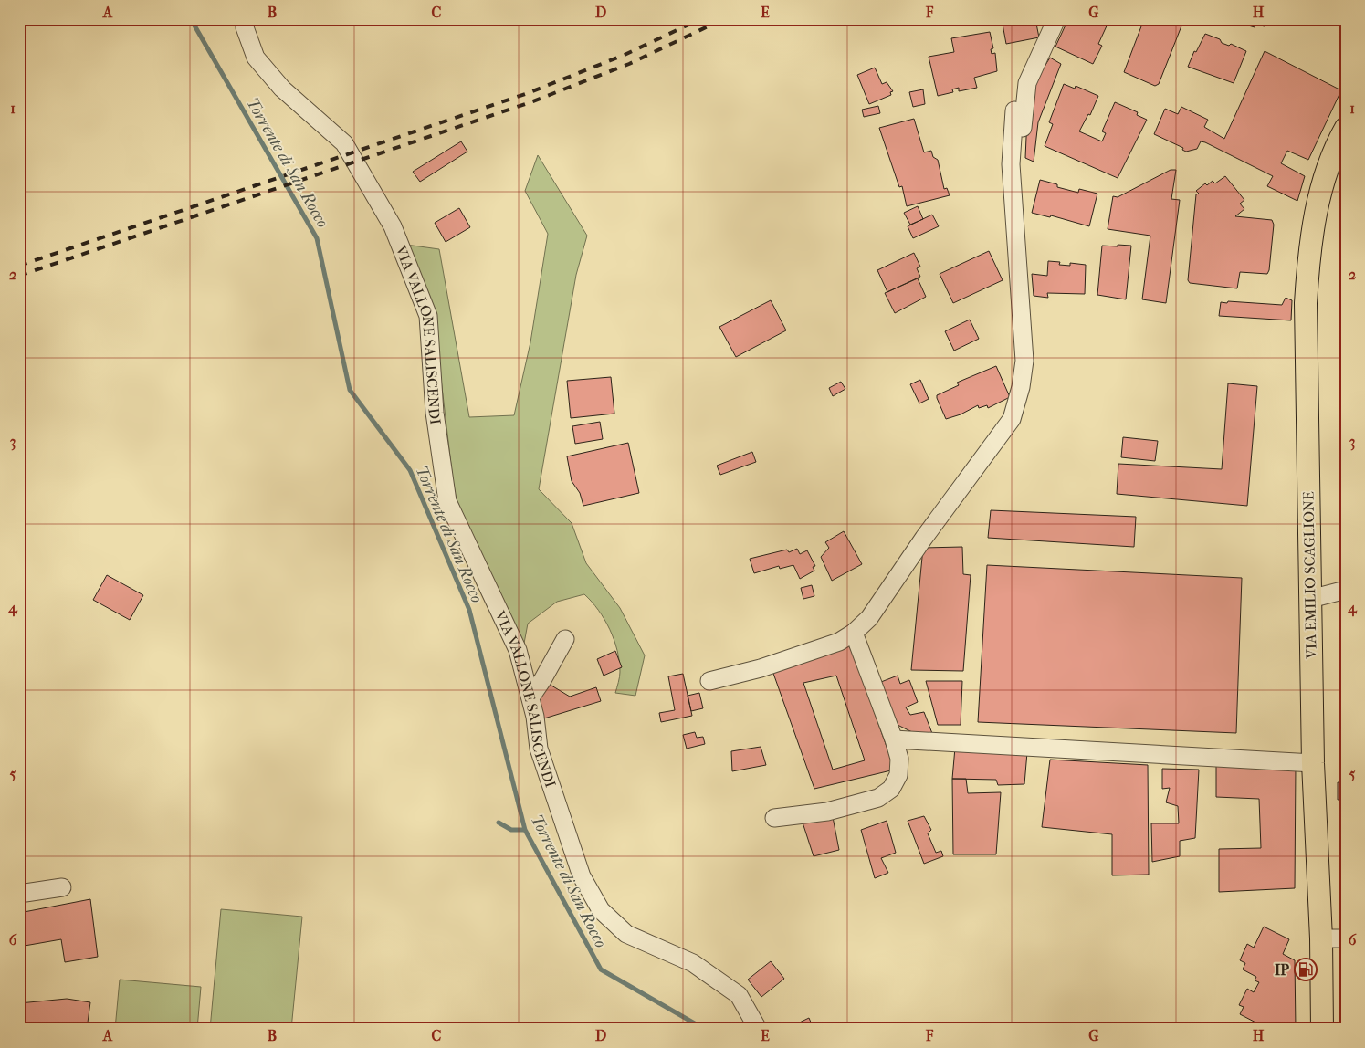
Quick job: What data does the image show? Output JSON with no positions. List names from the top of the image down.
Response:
{
  "streets": {
    "main road": ["VIA EMILIO SCAGLIONE"],
    "street": ["VIA VALLONE SALISCENDI"]
  },
  "water": ["Torrente di San Rocco"],
  "places": {
    "fuel station": ["IP"]
  },
  "grid": {
    "columns": [
      "A",
      "B",
      "C",
      "D",
      "E",
      "F",
      "G",
      "H"
    ],
    "rows": [
      "1",
      "2",
      "3",
      "4",
      "5",
      "6"
    ]
  }
}
